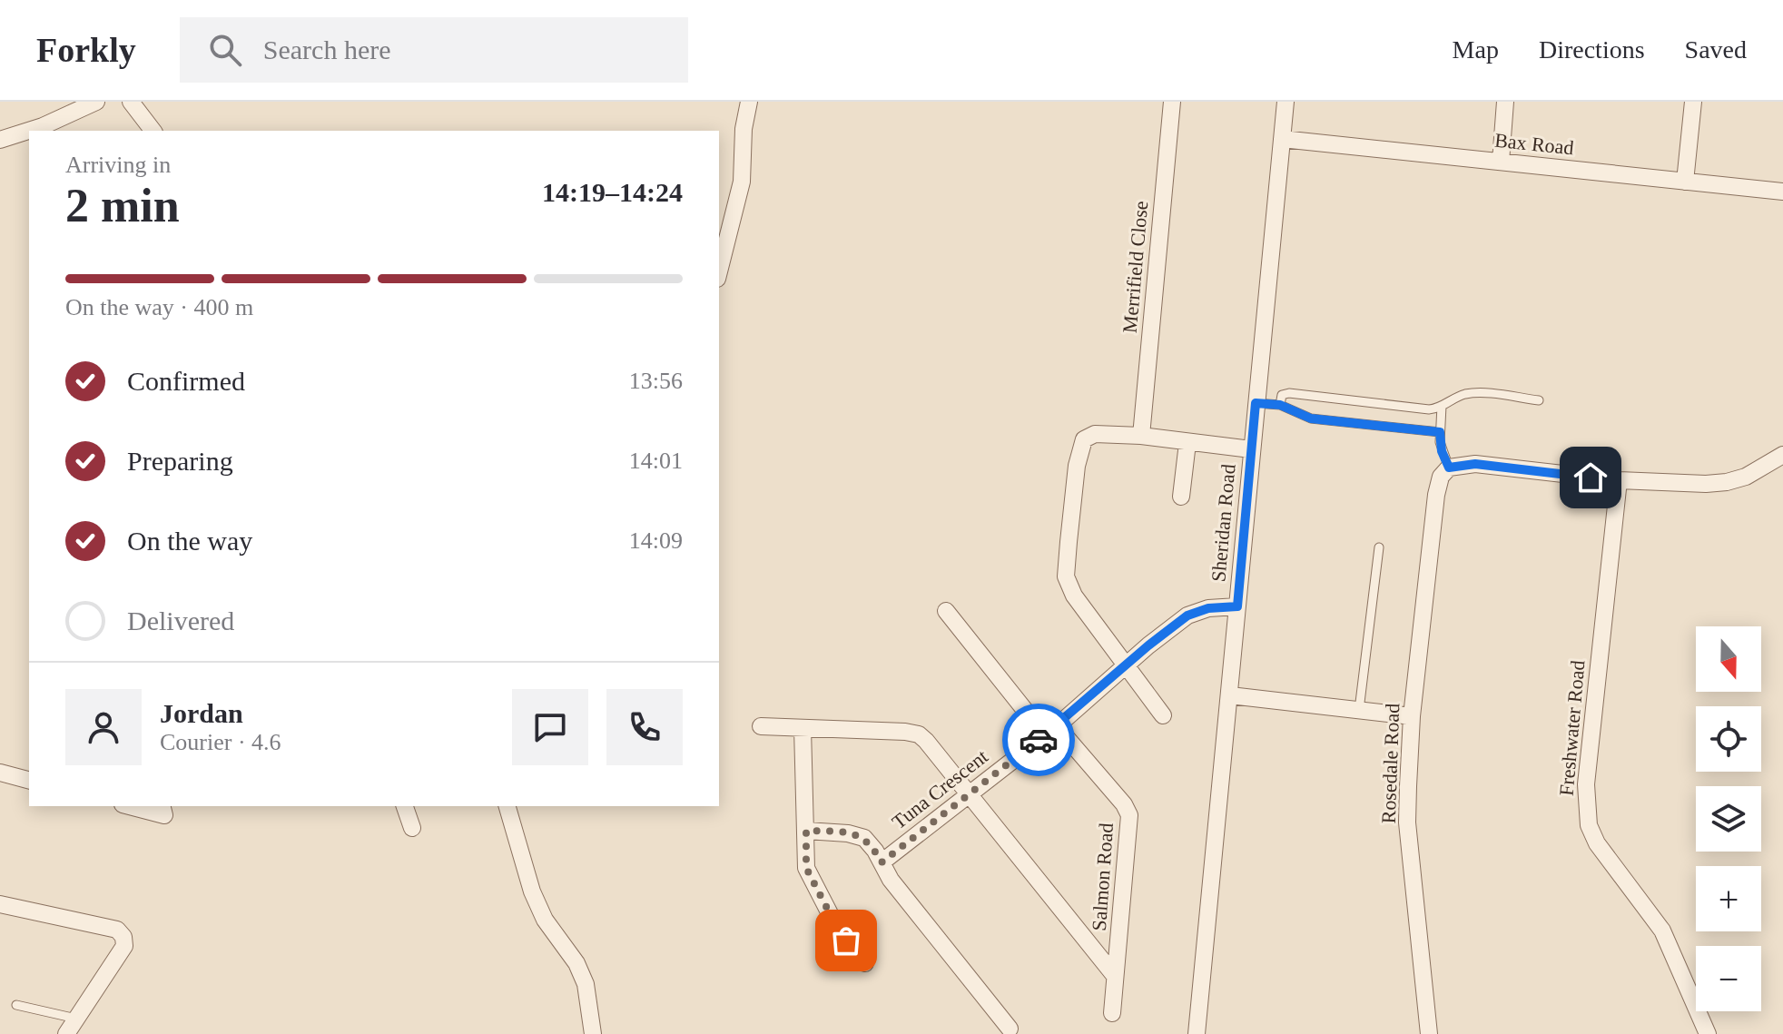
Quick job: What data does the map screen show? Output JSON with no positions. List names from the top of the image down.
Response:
{
  "streets": {
    "street": [
      "Bax Road",
      "Merrifield Close",
      "Sheridan Road",
      "Freshwater Road",
      "Rosedale Road",
      "Tuna Crescent",
      "Salmon Road"
    ]
  },
  "crossings": [
    ["Bax Road", "Sheridan Road"],
    ["Sheridan Road", "Tuna Crescent"],
    ["Tuna Crescent", "Salmon Road"]
  ],
  "north": "bottom",
  "page": {
    "header": "Forkly",
    "search": "Search here",
    "nav": ["Map", "Directions", "Saved"],
    "heading": ["2 min", "Arriving in", "14:19–14:24"],
    "panel": ["Jordan", "Courier · 4.6"],
    "bar": "On the way · 400 m",
    "list": [
      ["Confirmed", "13:56"],
      ["Preparing", "14:01"],
      ["On the way", "14:09"],
      "Delivered"
    ],
    "map_buttons": ["+", "−"]
  }
}
